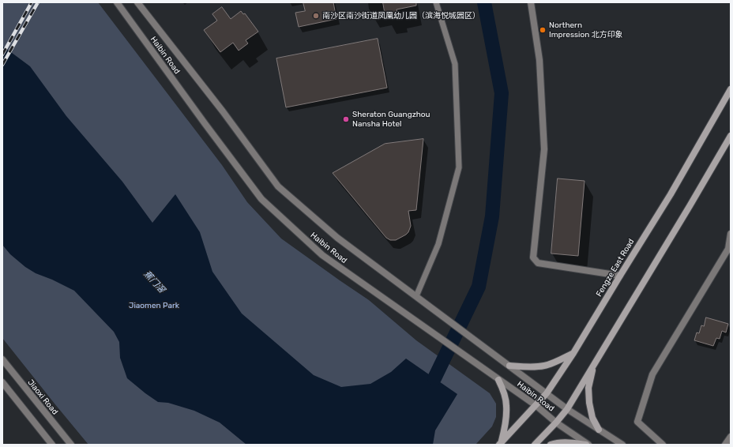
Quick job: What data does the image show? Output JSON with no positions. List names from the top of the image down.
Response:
{
  "streets": {
    "main road": ["Fengze East Road"],
    "street": ["Haibin Road", "Jiaoxi Road"]
  },
  "crossings": [
    ["Haibin Road", "Fengze East Road"]
  ],
  "water": ["蕉门滘"],
  "parks": ["Jiaomen Park"],
  "places": ["南沙区南沙街道凤凰幼儿园（滨海悦城园区）", "Northern Impression 北方印象", "Sheraton Guangzhou Nansha Hotel"]
}
